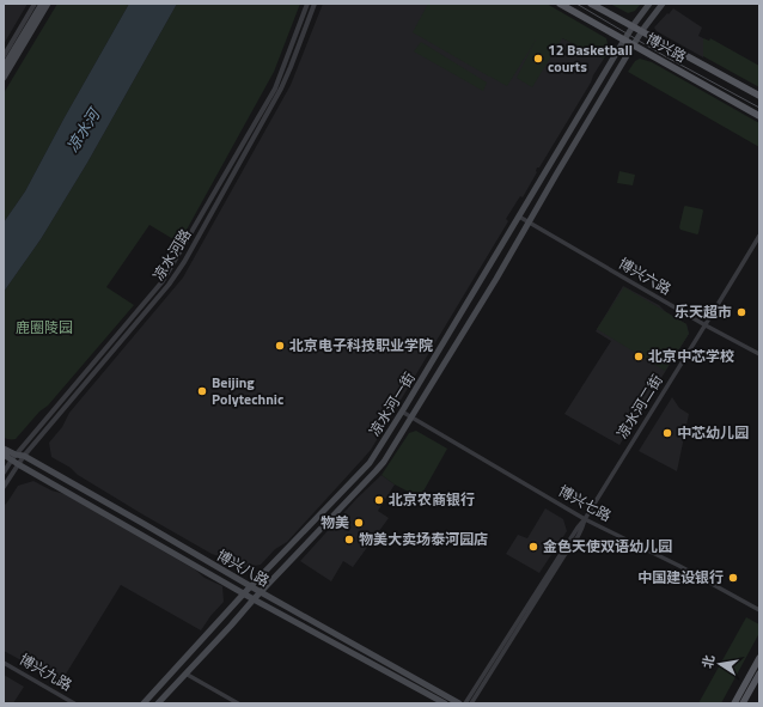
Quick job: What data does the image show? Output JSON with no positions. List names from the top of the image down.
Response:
{
  "streets": {
    "main road": ["博兴路", "凉水河一街", "博兴八路"],
    "street": [
      "凉水河路",
      "博兴六路",
      "凉水河二街",
      "博兴七路",
      "博兴九路"
    ]
  },
  "crossings": [
    ["博兴路", "凉水河一街"],
    ["凉水河路", "博兴八路"],
    ["博兴六路", "凉水河一街"],
    ["博兴六路", "凉水河二街"],
    ["凉水河一街", "博兴七路"],
    ["凉水河一街", "博兴八路"],
    ["凉水河二街", "博兴七路"]
  ],
  "water": ["凉水河"],
  "parks": ["鹿圈陵园"],
  "places": [
    "12 Basketball courts",
    "乐天超市",
    "北京电子科技职业学院",
    "北京中芯学校",
    "Beijing Polytechnic",
    "中芯幼儿园",
    "北京农商银行",
    "物美",
    "物美大卖场泰河园店",
    "金色天使双语幼儿园",
    "中国建设银行"
  ],
  "north": "left"
}
